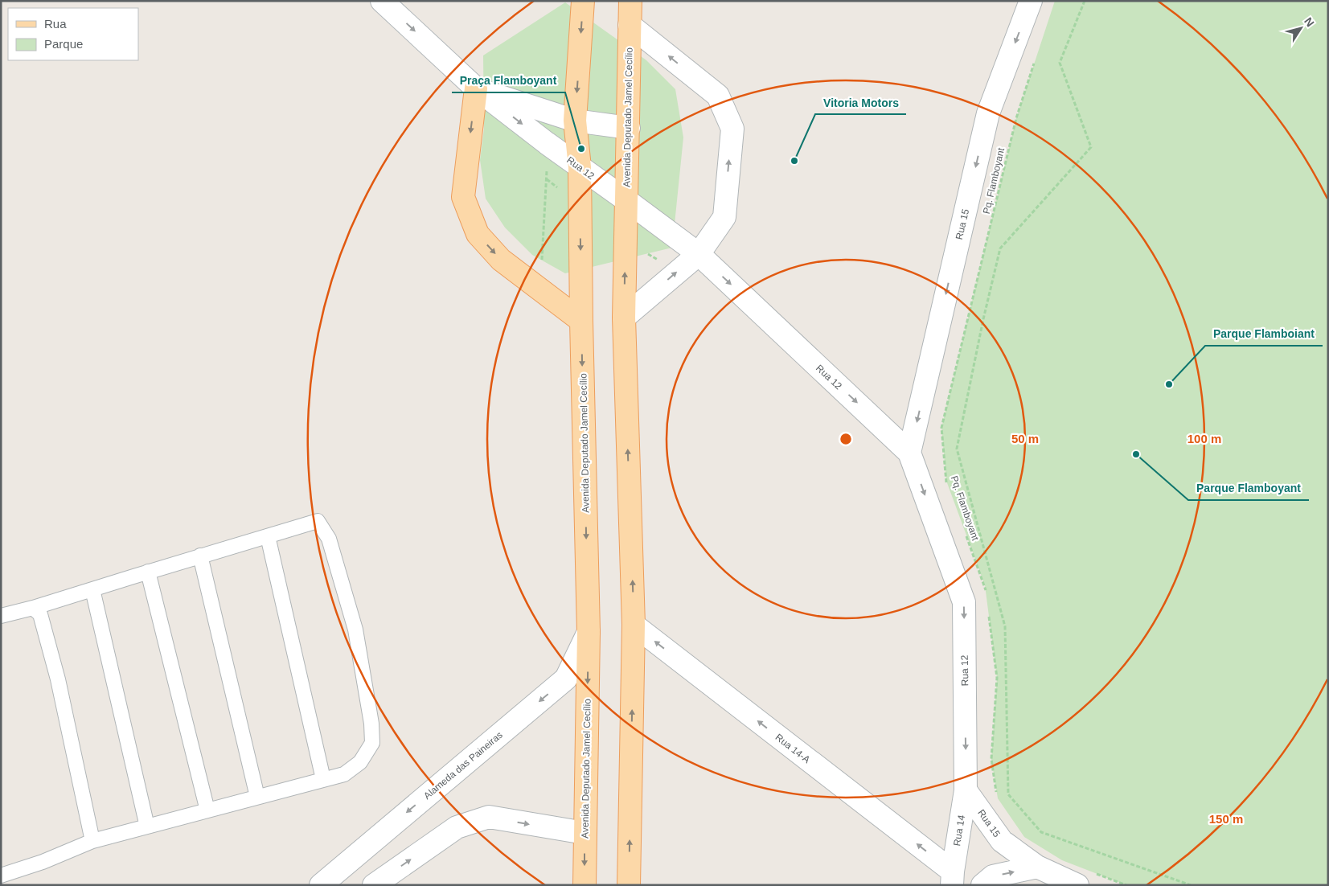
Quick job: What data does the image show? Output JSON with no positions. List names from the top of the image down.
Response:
{
  "streets": {
    "main road": ["Avenida Deputado Jamel Cecílio"],
    "street": [
      "Rua 12",
      "Rua 15",
      "Rua 14-A",
      "Alameda das Paineiras",
      "Rua 14"
    ],
    "path": ["Pq. Flamboyant"]
  },
  "crossings": [
    ["Avenida Deputado Jamel Cecílio", "Rua 12"],
    ["Avenida Deputado Jamel Cecílio", "Rua 14-A"],
    ["Avenida Deputado Jamel Cecílio", "Alameda das Paineiras"],
    ["Rua 12", "Rua 15"],
    ["Rua 12", "Rua 14"],
    ["Rua 15", "Rua 14"],
    ["Rua 14-A", "Rua 14"]
  ],
  "one_way": [
    "Rua 12",
    "Rua 15",
    "Rua 14-A",
    "Alameda das Paineiras"
  ],
  "places": [
    "Praça Flamboyant",
    "Vitoria Motors",
    "Parque Flamboiant",
    "Parque Flamboyant"
  ],
  "legend": ["Rua", "Parque"],
  "north": "top right",
  "rings": ["50 m", "100 m", "150 m"]
}
